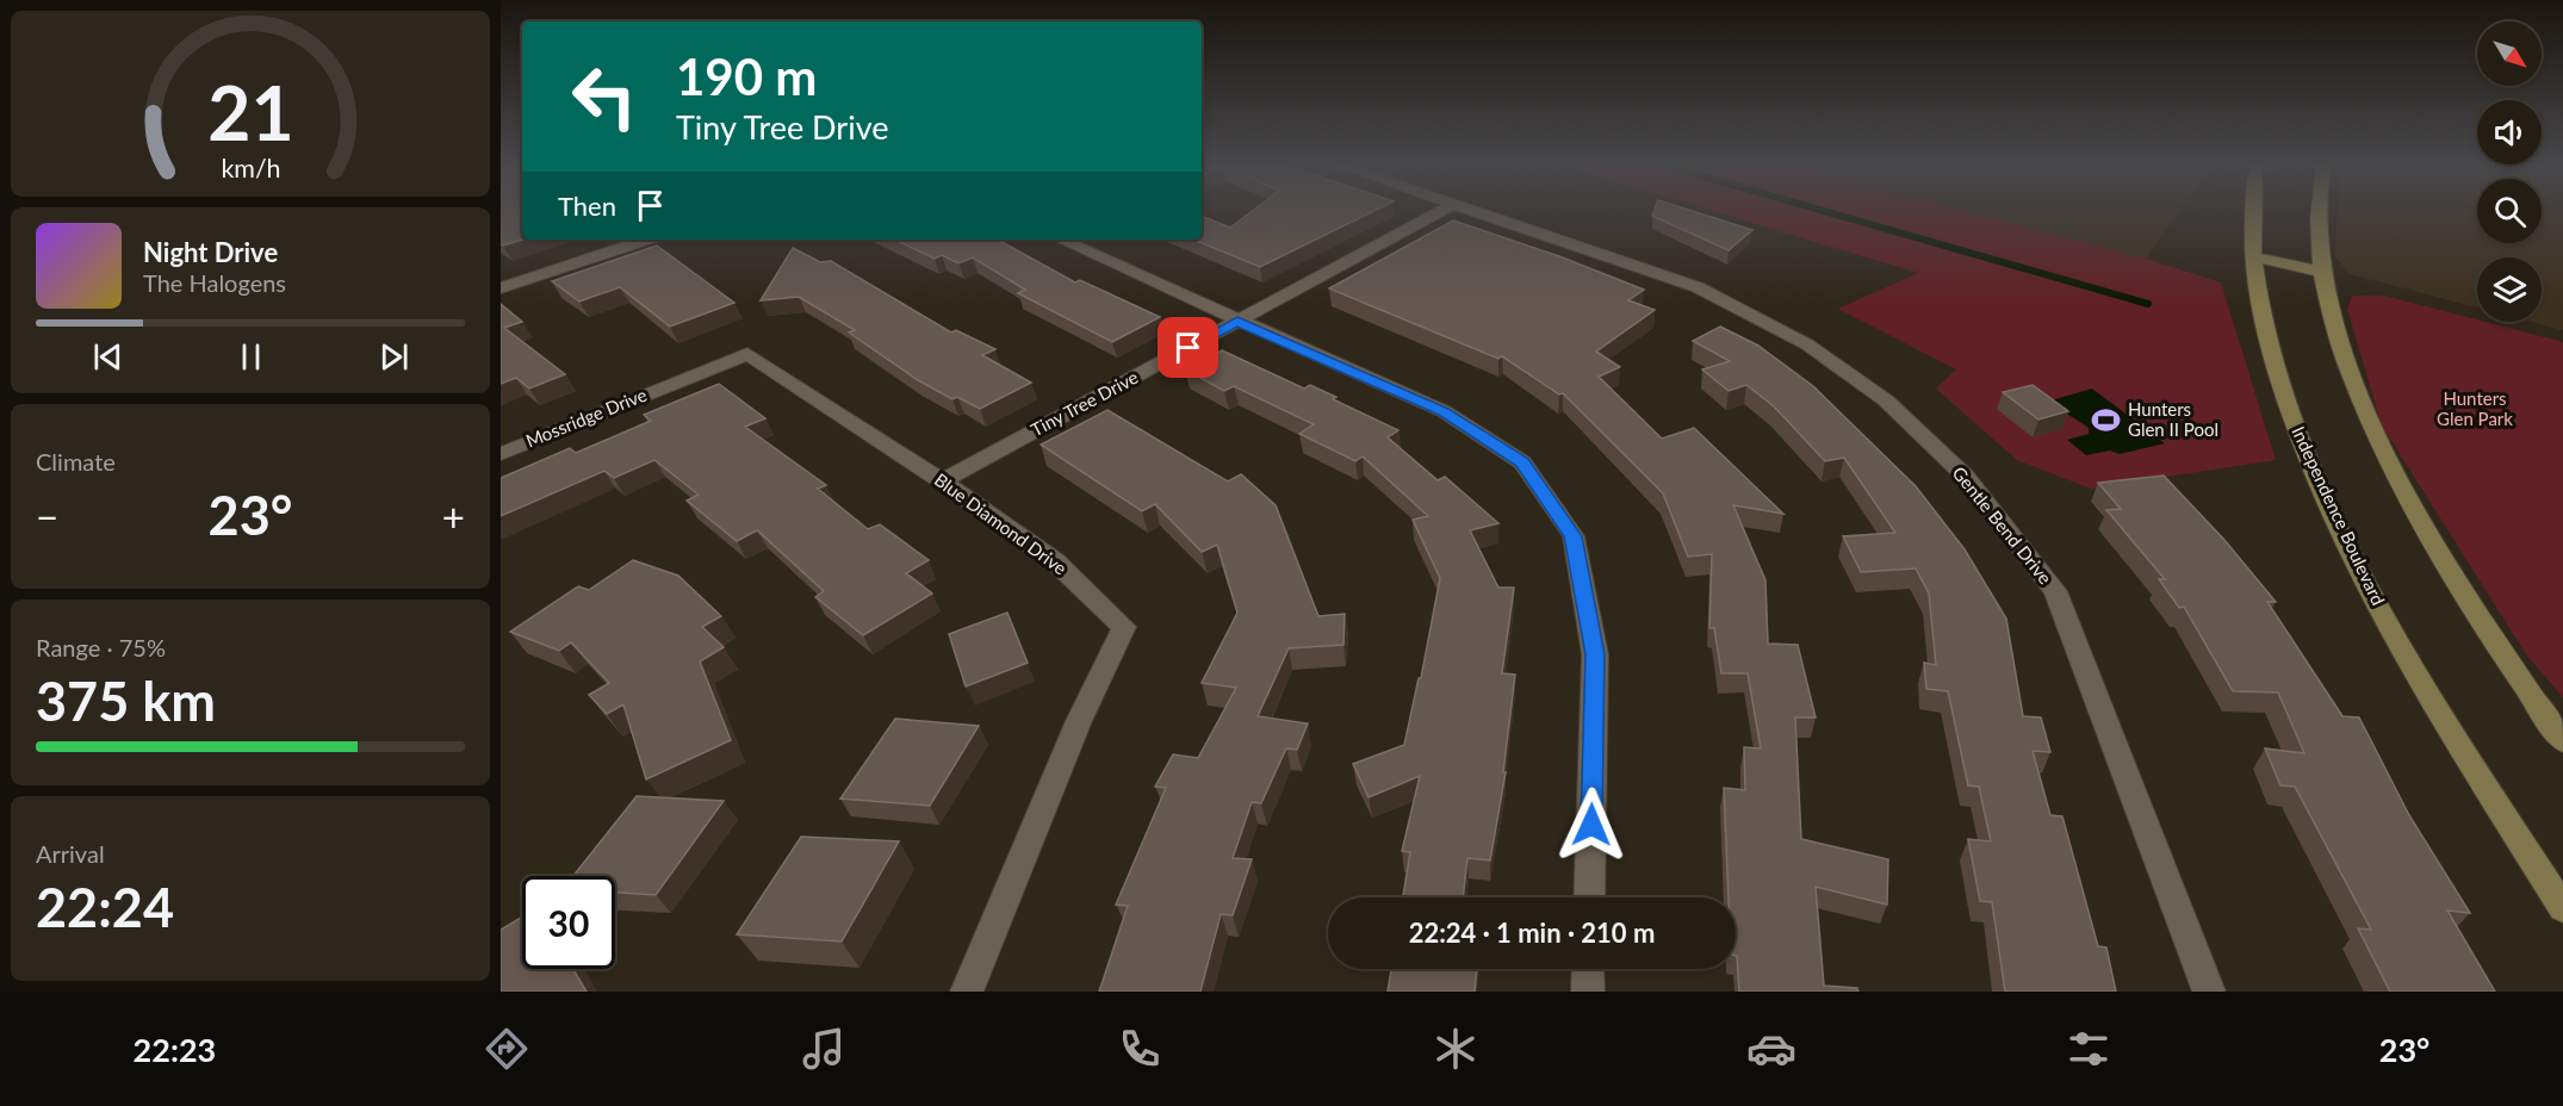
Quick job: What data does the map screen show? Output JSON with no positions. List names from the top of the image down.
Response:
{
  "streets": {
    "main road": ["Independence Boulevard"],
    "street": [
      "Tiny Tree Drive",
      "Mossridge Drive",
      "Blue Diamond Drive",
      "Gentle Bend Drive"
    ]
  },
  "crossings": [
    ["Tiny Tree Drive", "Blue Diamond Drive"],
    ["Mossridge Drive", "Blue Diamond Drive"]
  ],
  "parks": ["Hunters Glen Park"],
  "places": {
    "sports": ["Hunters Glen II Pool"]
  },
  "north": "bottom right",
  "page": {
    "turn": ["190 m", "Tiny Tree Drive"],
    "then": "Then",
    "song": ["Night Drive", "The Halogens"],
    "tile": [
      "Climate",
      ["Range · 75%", "375 km"],
      ["Arrival", "22:24"]
    ],
    "heat": ["−", "23°", "+"],
    "limit": "30",
    "trip": "22:24 · 1 min · 210 m",
    "tabs": ["22:23", "23°"],
    "gauge": ["21", "km/h"]
  }
}
